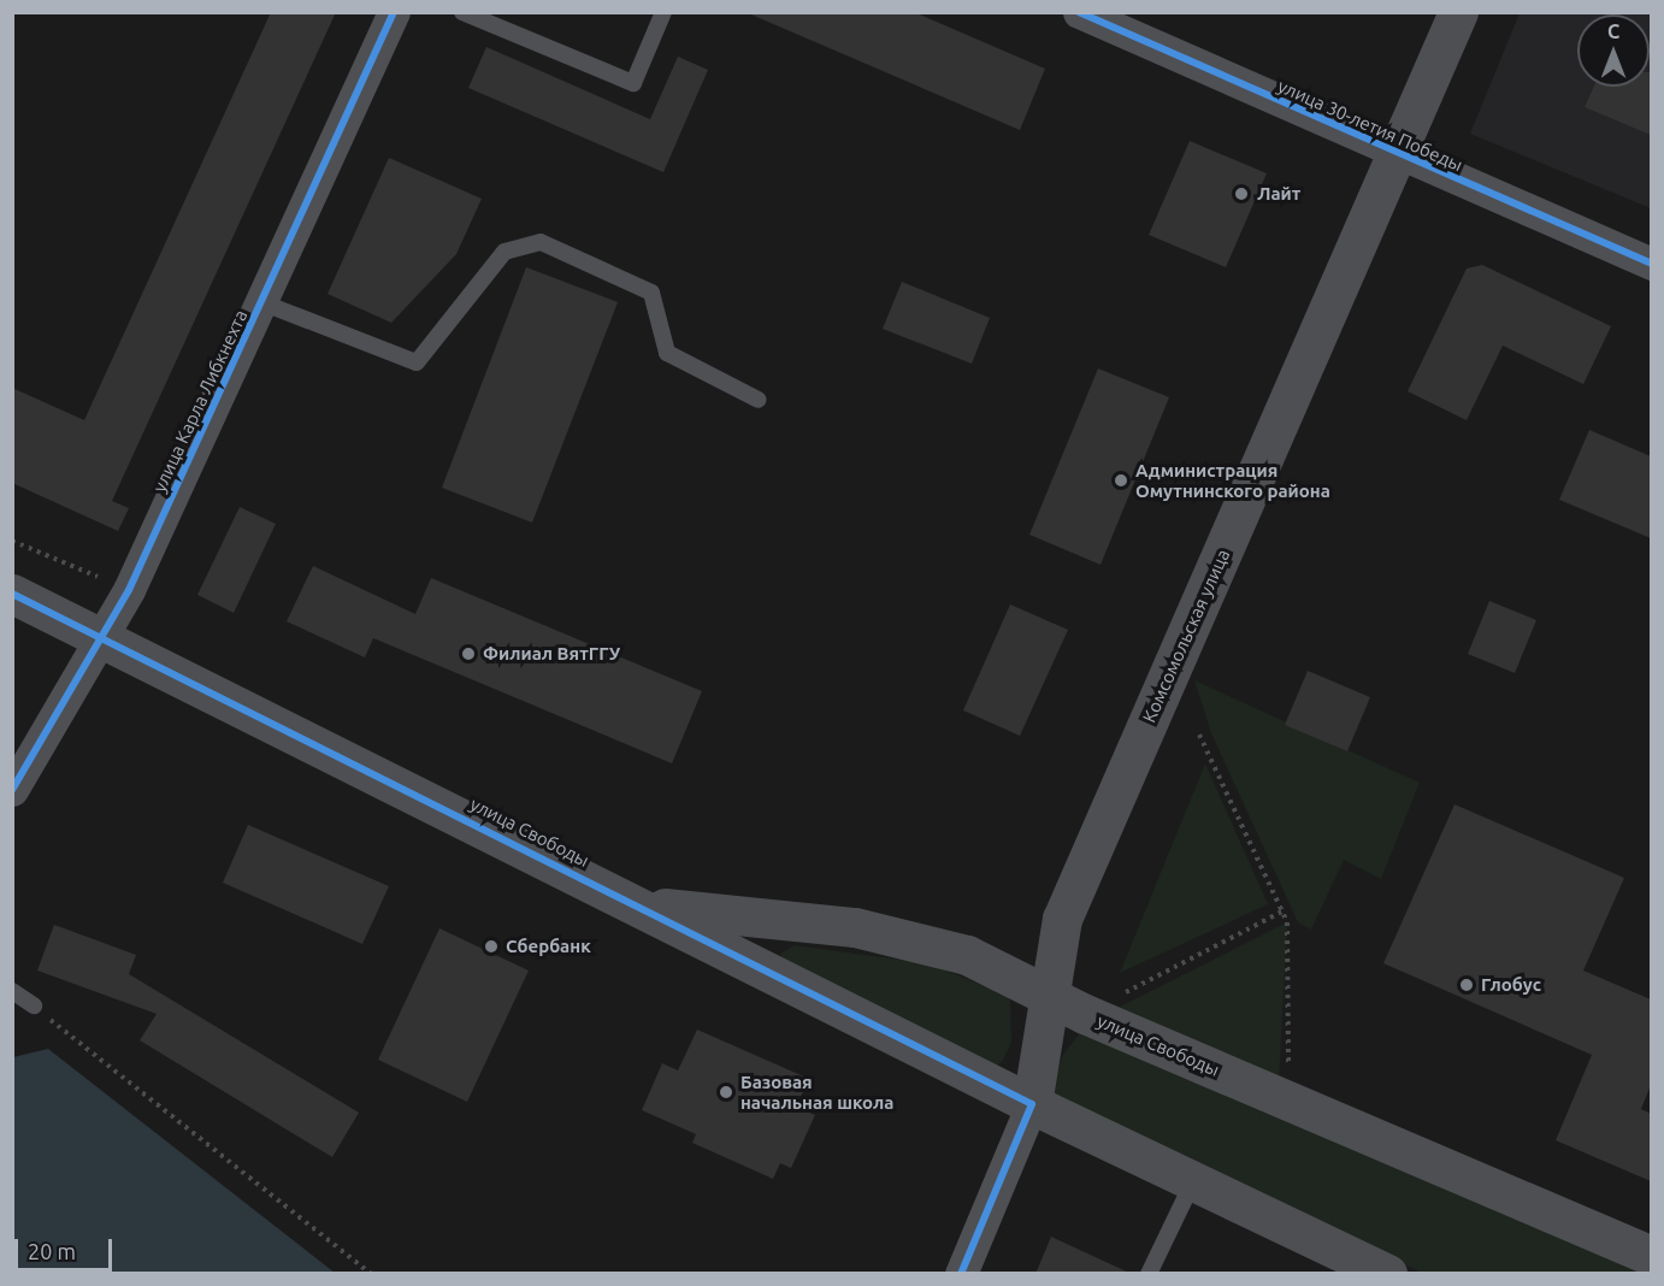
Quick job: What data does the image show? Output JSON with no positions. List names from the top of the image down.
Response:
{
  "streets": {
    "main road": ["Комсомольская улица", "улица Свободы"],
    "street": ["улица 30-летия Победы", "улица Карла Либкнехта"]
  },
  "crossings": [
    ["улица 30-летия Победы", "Комсомольская улица"],
    ["улица Карла Либкнехта", "улица Свободы"],
    ["Комсомольская улица", "улица Свободы"]
  ],
  "places": [
    "Лайт",
    "Администрация Омутнинского района",
    "Филиал ВятГГУ",
    "Сбербанк",
    "Глобус",
    "Базовая начальная школа"
  ],
  "scale_bar": "20 m",
  "north": "top"
}
